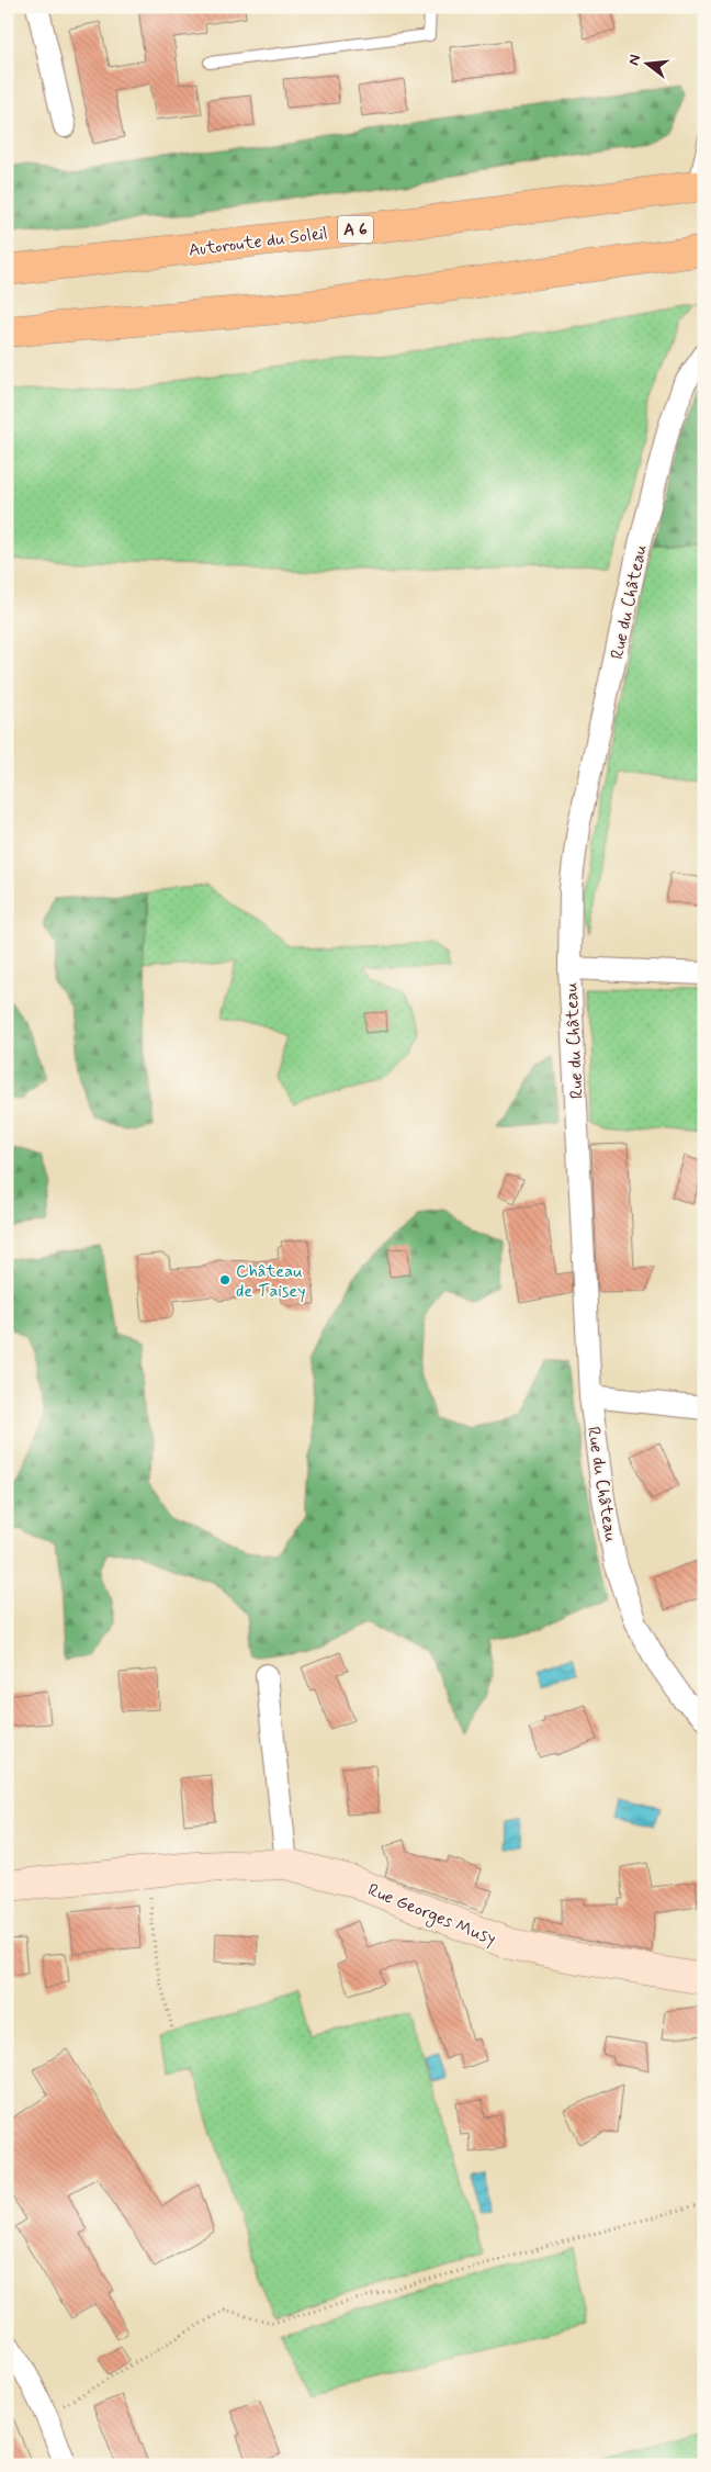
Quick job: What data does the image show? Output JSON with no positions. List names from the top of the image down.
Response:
{
  "streets": {
    "highway": ["A 6", "Autoroute du Soleil"],
    "street": ["Rue du Château", "Rue Georges Musy"]
  },
  "places": ["Château de Taisey"],
  "north": "left"
}
